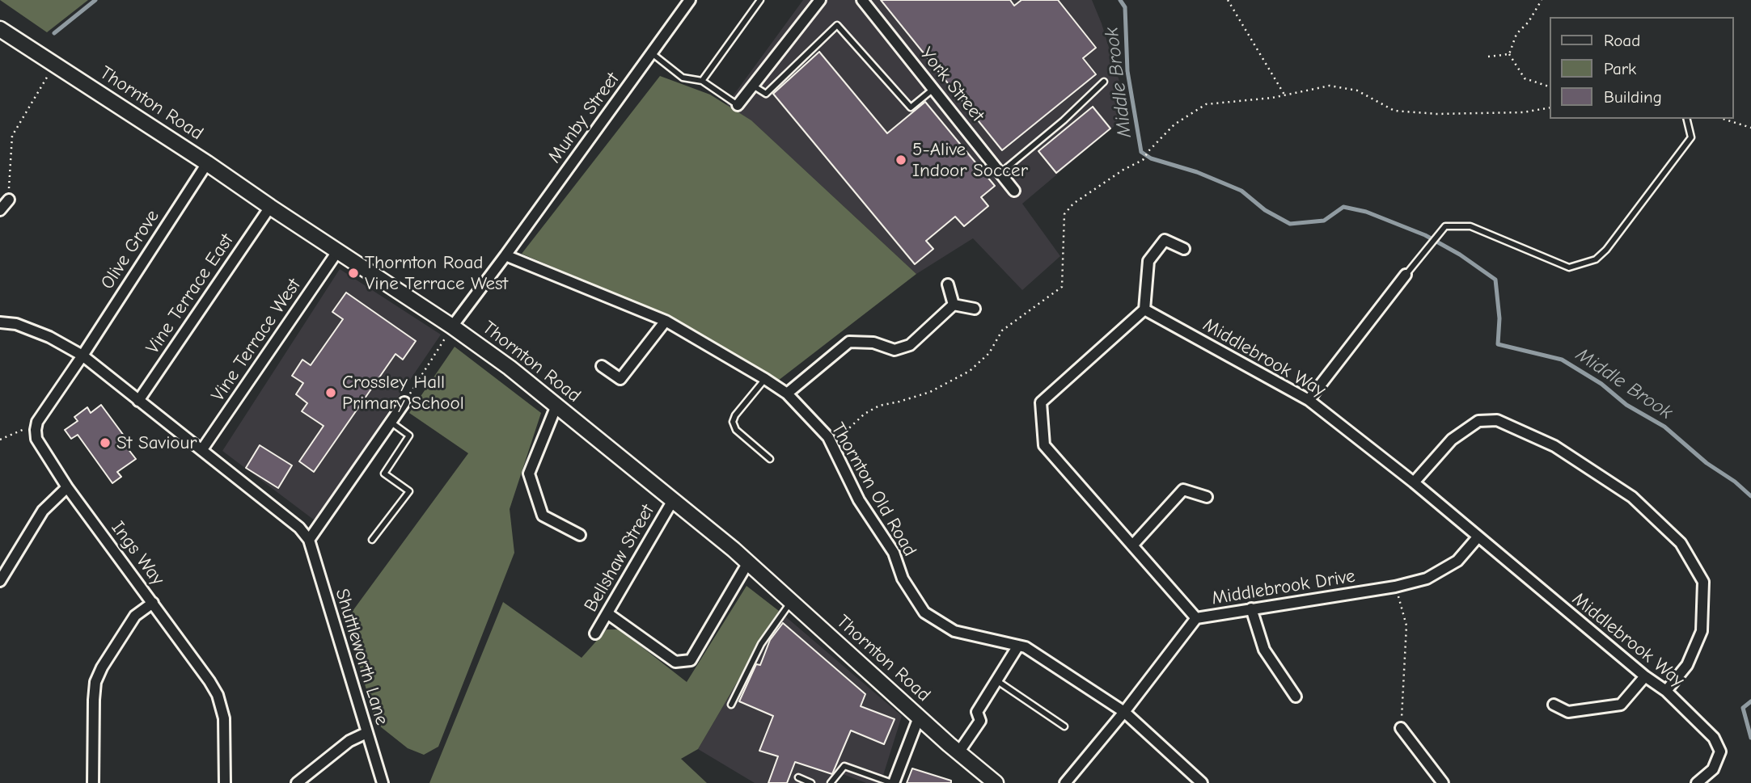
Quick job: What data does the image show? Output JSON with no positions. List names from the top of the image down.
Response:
{
  "streets": {
    "main road": ["Thornton Road"],
    "street": [
      "York Street",
      "Munby Street",
      "Olive Grove",
      "Vine Terrace East",
      "Vine Terrace West",
      "Middlebrook Way",
      "Thornton Old Road",
      "Ings Way",
      "Bellshaw Street",
      "Middlebrook Drive",
      "Shuttleworth Lane"
    ]
  },
  "crossings": [
    ["Thornton Road", "Olive Grove"],
    ["Thornton Road", "Vine Terrace East"],
    ["Thornton Road", "Vine Terrace West"],
    ["Thornton Road", "Bellshaw Street"],
    ["Munby Street", "Thornton Old Road"],
    ["Olive Grove", "Shuttleworth Lane"],
    ["Vine Terrace East", "Shuttleworth Lane"],
    ["Vine Terrace West", "Shuttleworth Lane"],
    ["Middlebrook Way", "Middlebrook Drive"],
    ["Thornton Old Road", "Middlebrook Drive"]
  ],
  "water": ["Middle Brook"],
  "places": [
    "5-Alive Indoor Soccer",
    "Thornton Road Vine Terrace West",
    "Crossley Hall Primary School",
    "St Saviour"
  ],
  "legend": ["Road", "Park", "Building"]
}
